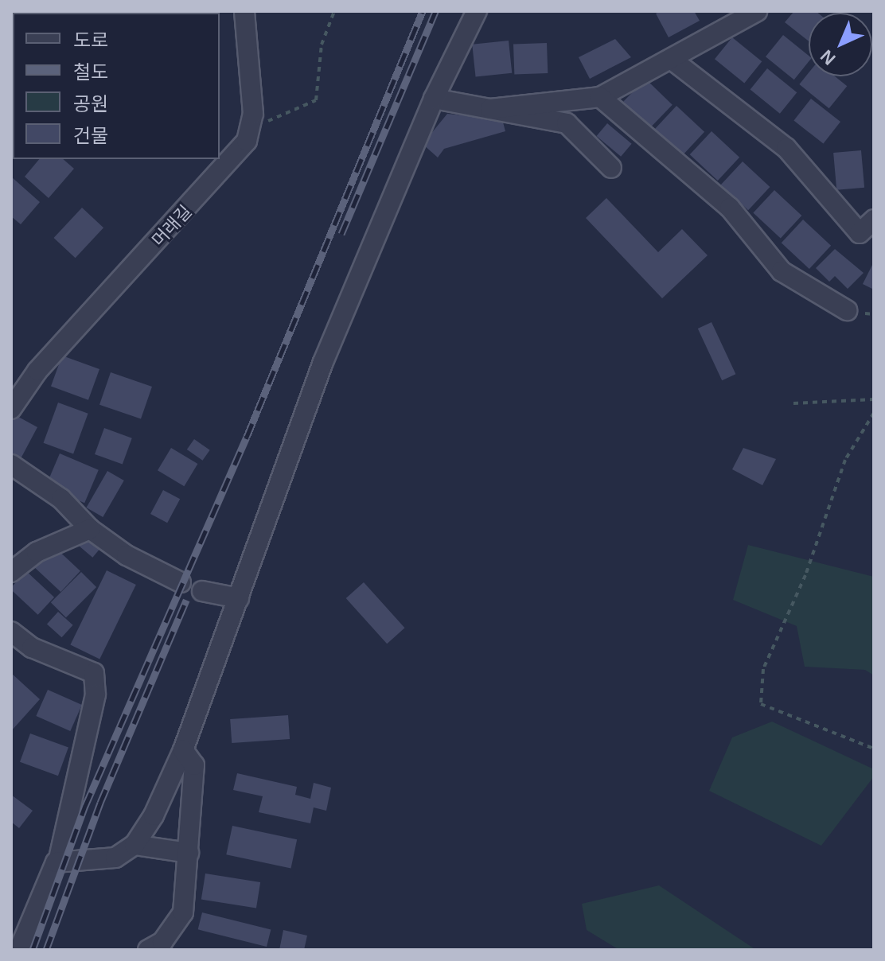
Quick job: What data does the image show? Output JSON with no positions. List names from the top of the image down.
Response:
{
  "streets": {
    "street": ["머래길"]
  },
  "legend": [
    "도로",
    "철도",
    "공원",
    "건물"
  ],
  "north": "bottom left"
}
